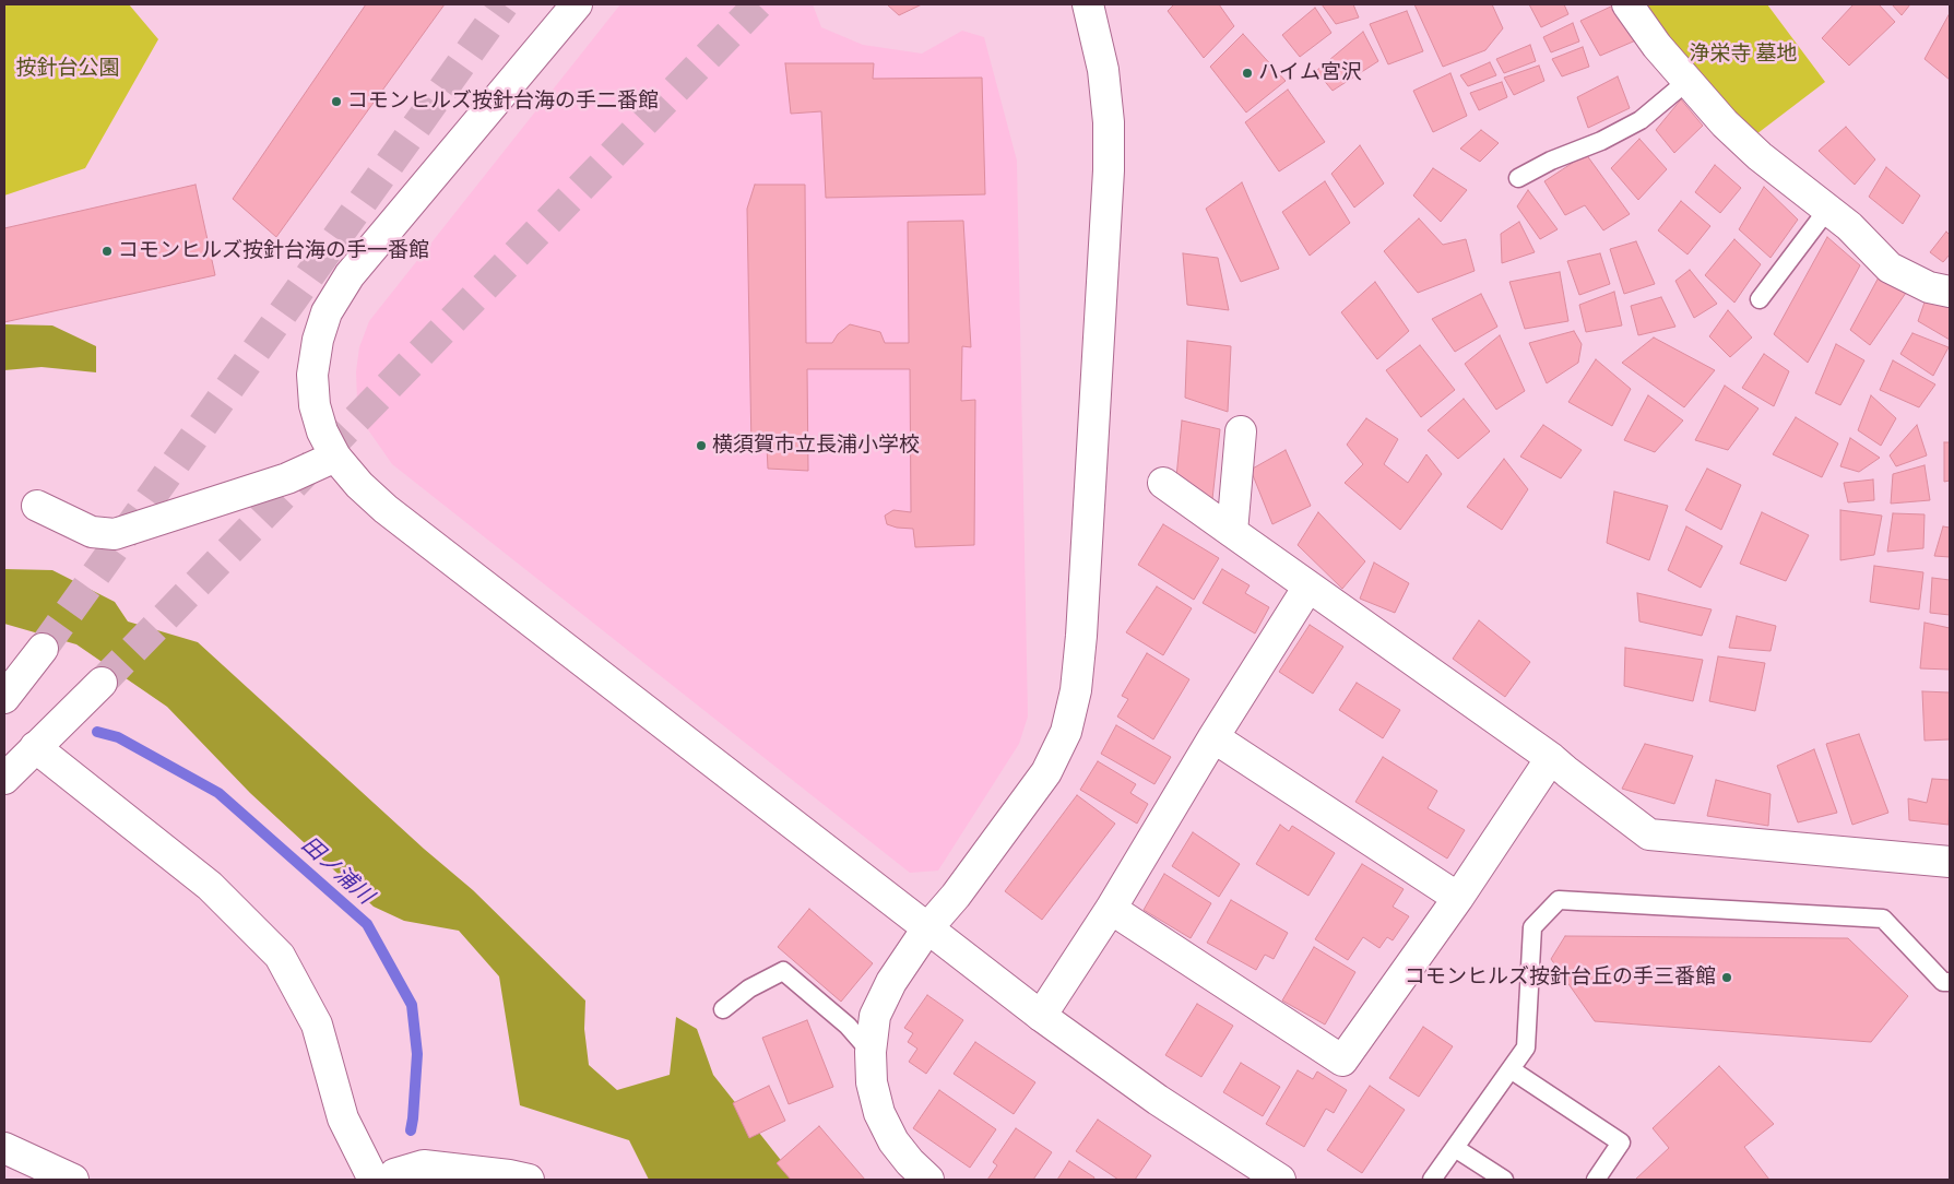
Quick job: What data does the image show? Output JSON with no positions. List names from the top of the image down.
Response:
{
  "water": ["田ノ浦川"],
  "parks": ["浄栄寺 墓地", "按針台公園"],
  "places": [
    "ハイム宮沢",
    "コモンヒルズ按針台海の手二番館",
    "コモンヒルズ按針台海の手一番館",
    "横須賀市立長浦小学校",
    "コモンヒルズ按針台丘の手三番館"
  ]
}
